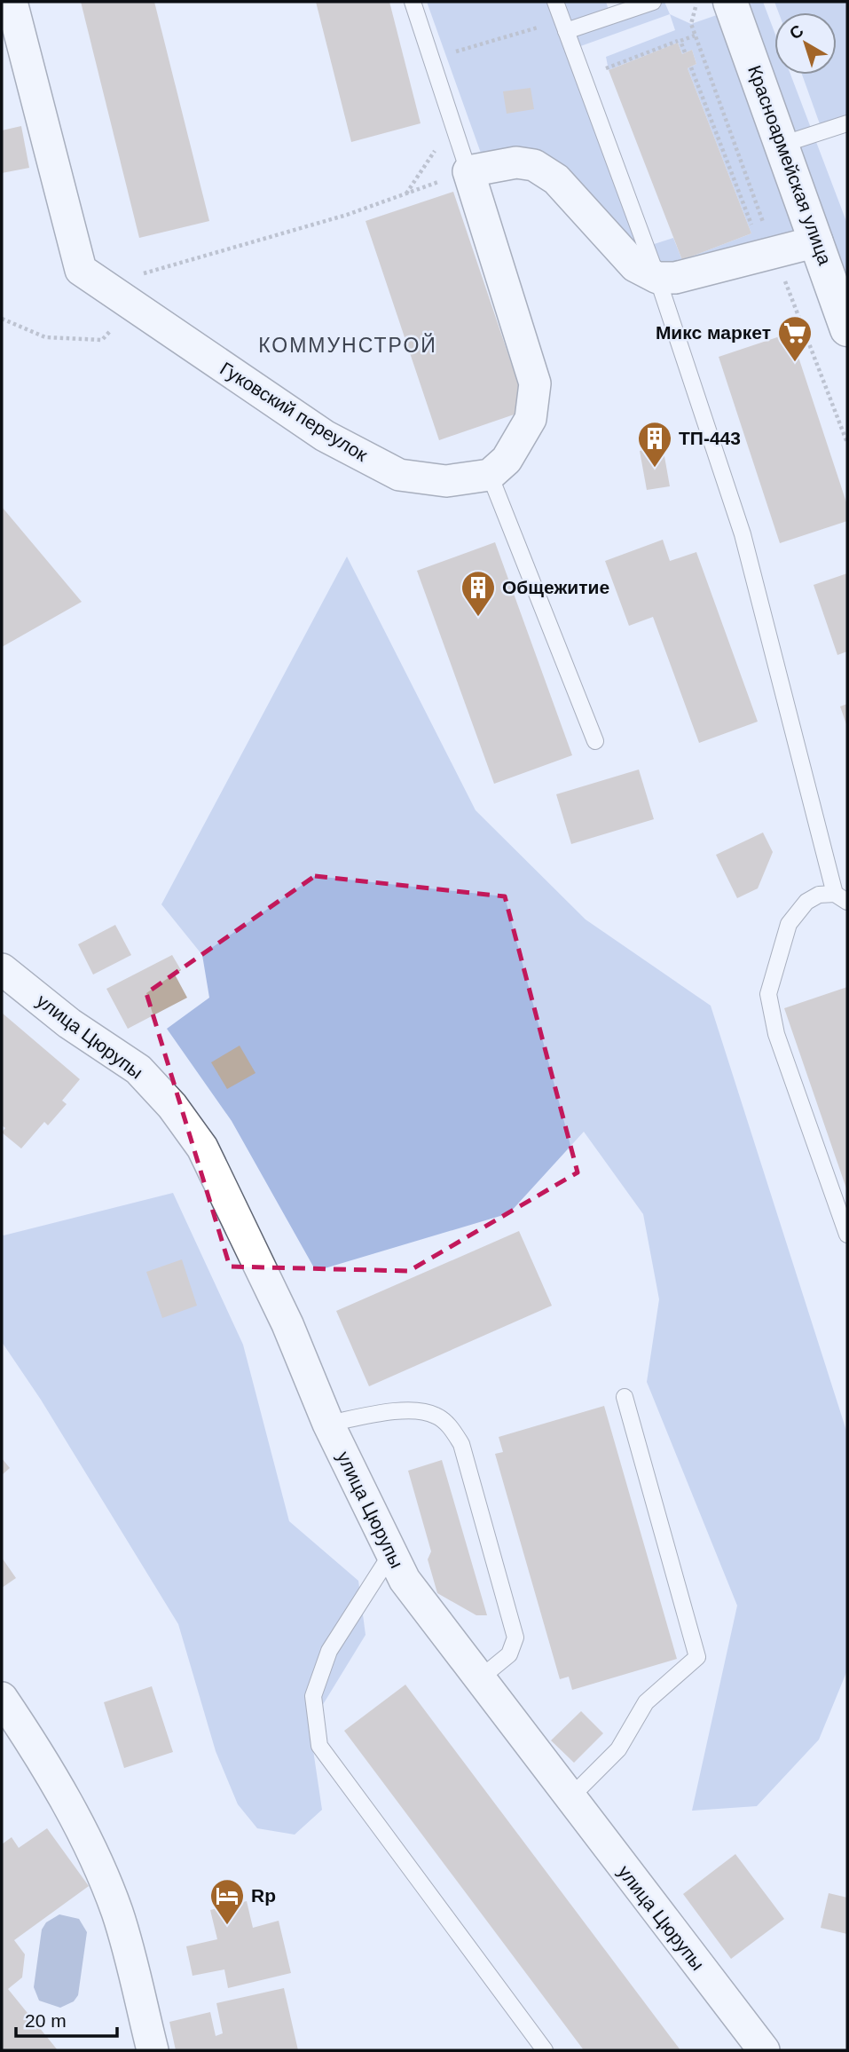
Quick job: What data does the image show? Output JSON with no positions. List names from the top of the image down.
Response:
{
  "streets": {
    "street": ["Красноармейская улица", "Гуковский переулок", "улица Цюрупы"]
  },
  "districts": ["КОММУНСТРОЙ"],
  "places": {
    "supermarket": ["Микс маркет"],
    "building": ["ТП-443", "Общежитие"],
    "hotel": ["Rp"]
  },
  "scale_bar": "20 m",
  "north": "top left"
}
